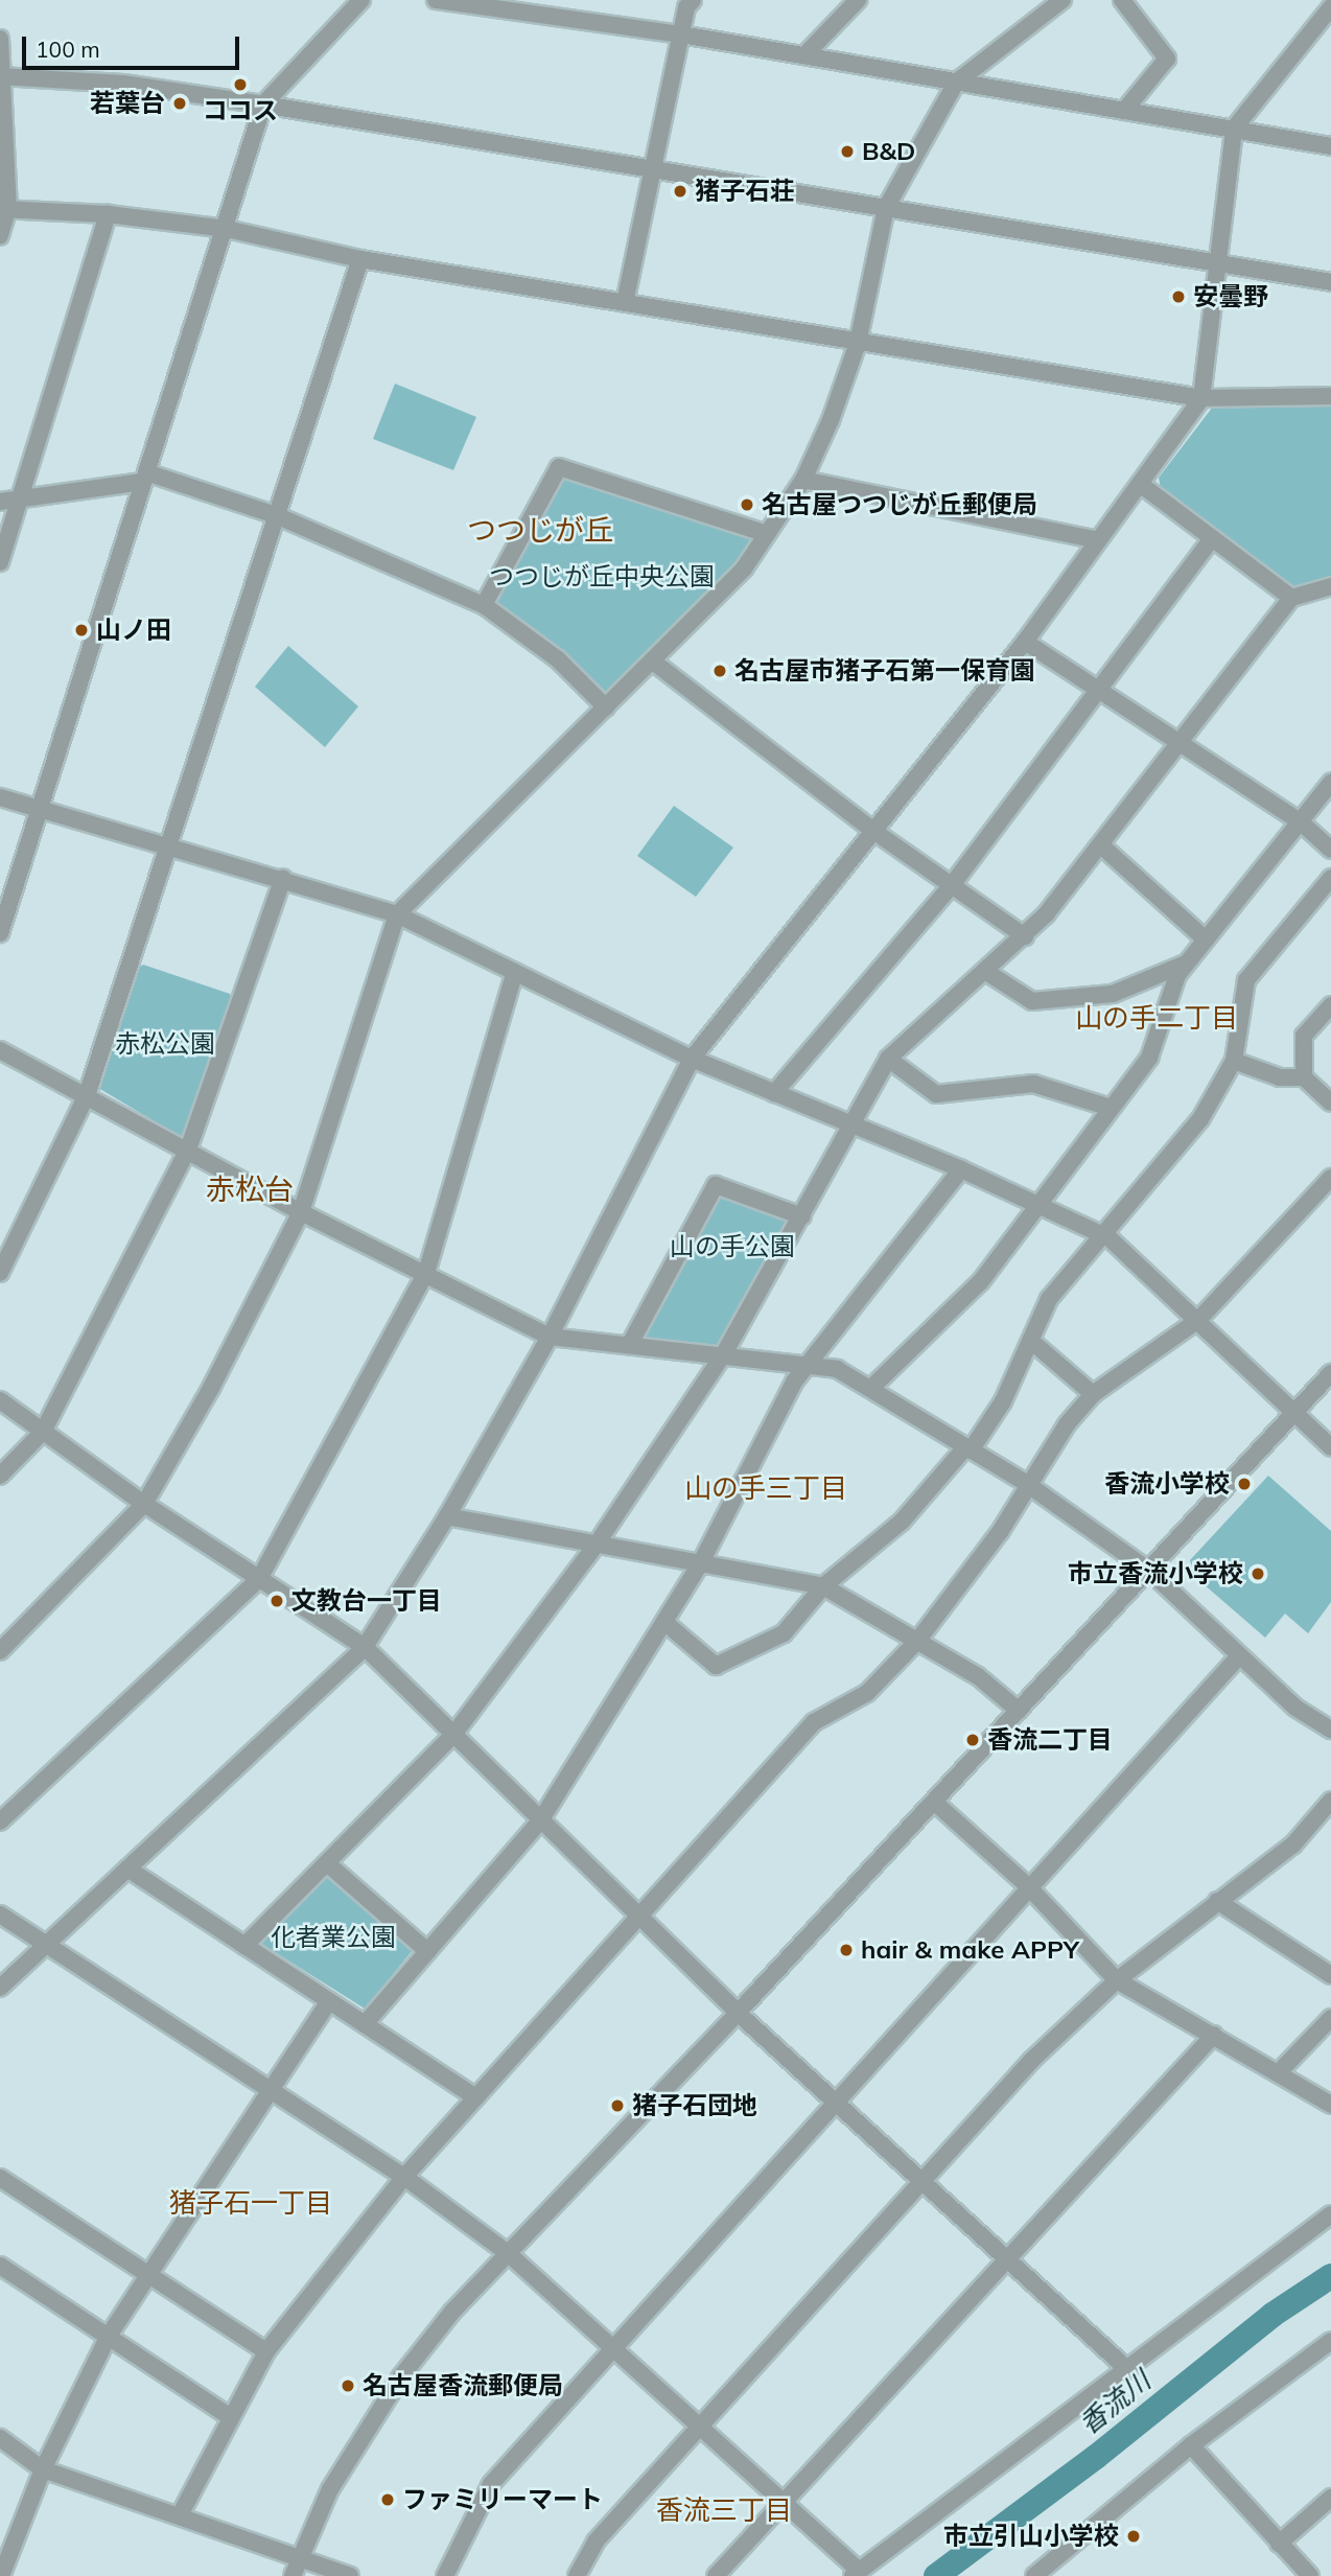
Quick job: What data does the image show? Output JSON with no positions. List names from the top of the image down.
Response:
{
  "districts": [
    "つつじが丘",
    "山の手二丁目",
    "赤松台",
    "山の手三丁目",
    "猪子石一丁目",
    "香流三丁目"
  ],
  "water": ["香流川"],
  "parks": [
    "つつじが丘中央公園",
    "赤松公園",
    "山の手公園",
    "化者業公園"
  ],
  "places": [
    "ココス",
    "若葉台",
    "B&D",
    "猪子石荘",
    "安曇野",
    "名古屋つつじが丘郵便局",
    "山ノ田",
    "名古屋市猪子石第一保育園",
    "香流小学校",
    "市立香流小学校",
    "文教台一丁目",
    "香流二丁目",
    "hair & make APPY",
    "猪子石団地",
    "名古屋香流郵便局",
    "ファミリーマート",
    "市立引山小学校"
  ],
  "scale_bar": "100 m"
}
